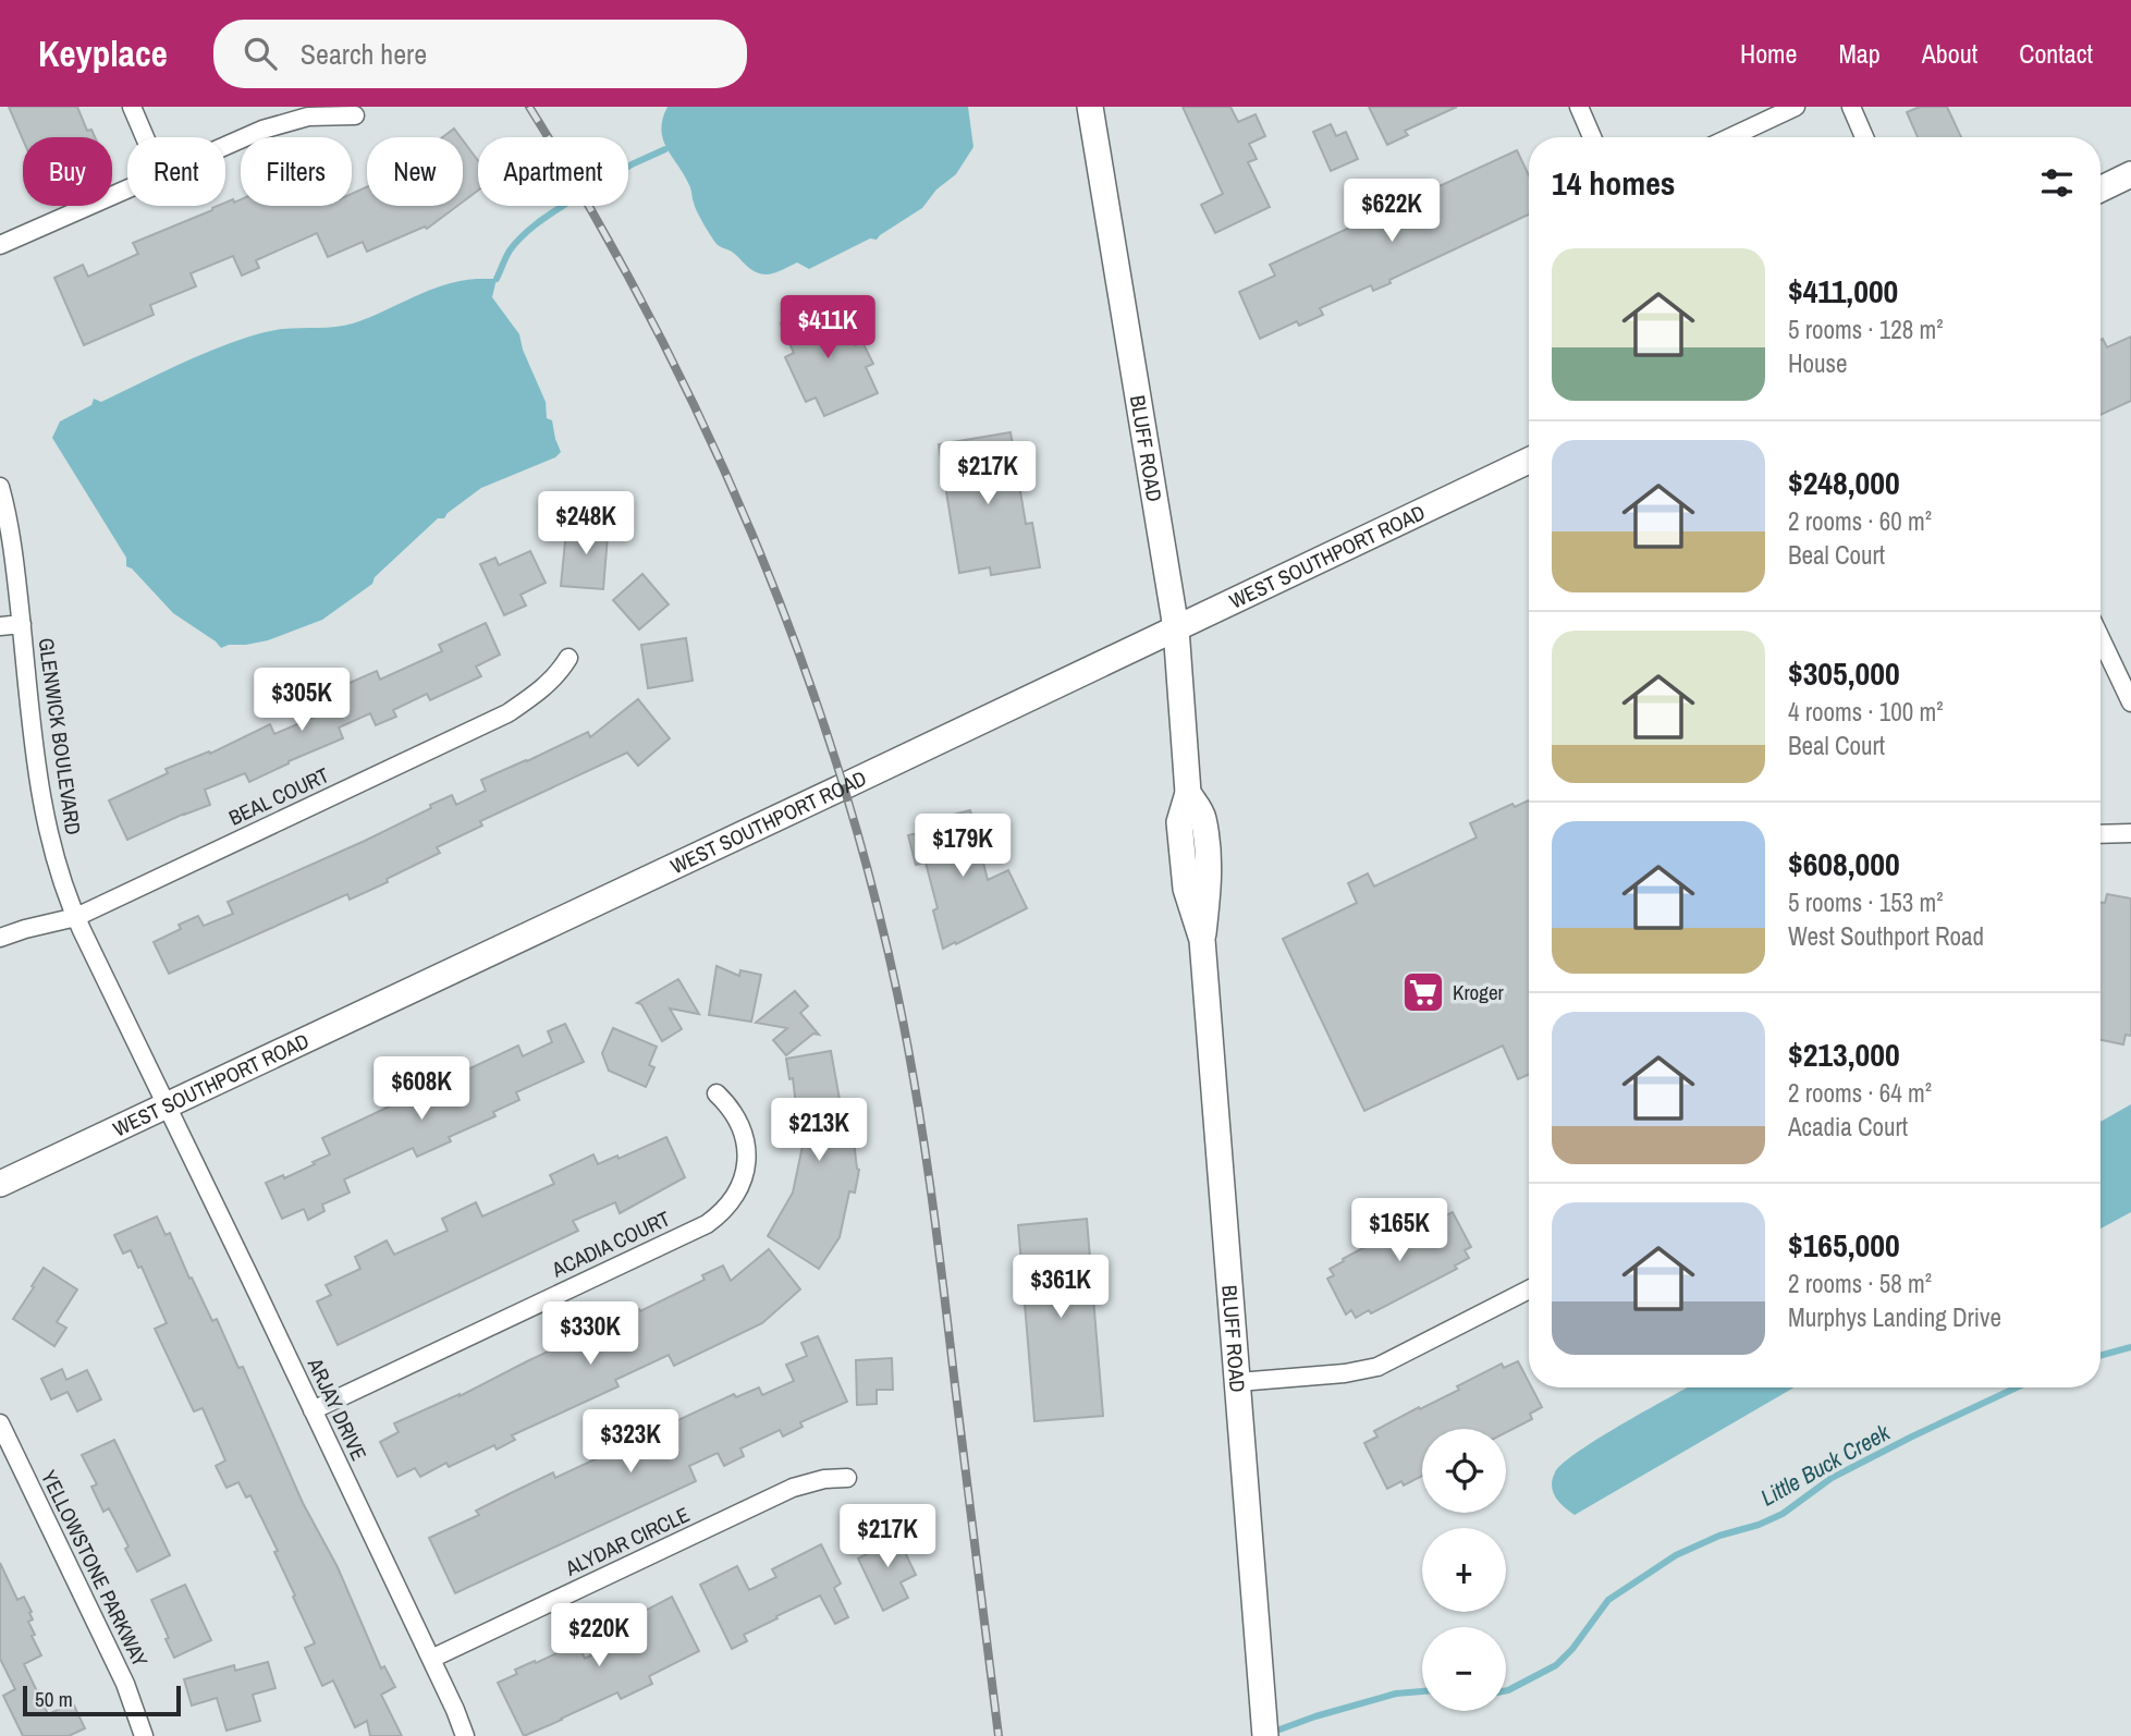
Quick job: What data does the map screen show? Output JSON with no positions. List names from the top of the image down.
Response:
{
  "streets": {
    "main road": ["BLUFF ROAD", "WEST SOUTHPORT ROAD"],
    "street": [
      "GLENWICK BOULEVARD",
      "BEAL COURT",
      "ACADIA COURT",
      "ARJAY DRIVE",
      "ALYDAR CIRCLE",
      "YELLOWSTONE PARKWAY"
    ]
  },
  "crossings": [
    ["BLUFF ROAD", "WEST SOUTHPORT ROAD"],
    ["WEST SOUTHPORT ROAD", "GLENWICK BOULEVARD"],
    ["WEST SOUTHPORT ROAD", "ARJAY DRIVE"],
    ["GLENWICK BOULEVARD", "BEAL COURT"],
    ["GLENWICK BOULEVARD", "ARJAY DRIVE"],
    ["ACADIA COURT", "ARJAY DRIVE"],
    ["ARJAY DRIVE", "ALYDAR CIRCLE"]
  ],
  "water": ["Little Buck Creek"],
  "places": {
    "supermarket": ["Kroger"]
  },
  "scale_bar": "50 m",
  "page": {
    "header": "Keyplace",
    "search": "Search here",
    "nav": [
      "Home",
      "Map",
      "About",
      "Contact"
    ],
    "chip": [
      "Buy",
      "Rent",
      "Filters",
      "New",
      "Apartment"
    ],
    "heading": "14 homes",
    "price": [
      "$622K",
      "$411K",
      "$217K",
      "$248K",
      "$305K",
      "$179K",
      "$608K",
      "$213K",
      "$165K",
      "$361K",
      "$330K",
      "$323K",
      "$217K",
      "$220K"
    ],
    "list": [
      {
        "name": "$411,000",
        "note": "5 rooms · 128 m² · House"
      },
      {
        "name": "$248,000",
        "note": "2 rooms · 60 m² · Beal Court"
      },
      {
        "name": "$305,000",
        "note": "4 rooms · 100 m² · Beal Court"
      },
      {
        "name": "$608,000",
        "note": "5 rooms · 153 m² · West Southport Road"
      },
      {
        "name": "$213,000",
        "note": "2 rooms · 64 m² · Acadia Court"
      },
      {
        "name": "$165,000",
        "note": "2 rooms · 58 m² · Murphys Landing Drive"
      }
    ],
    "map_buttons": ["+", "−"],
    "scale": "50 m"
  }
}
